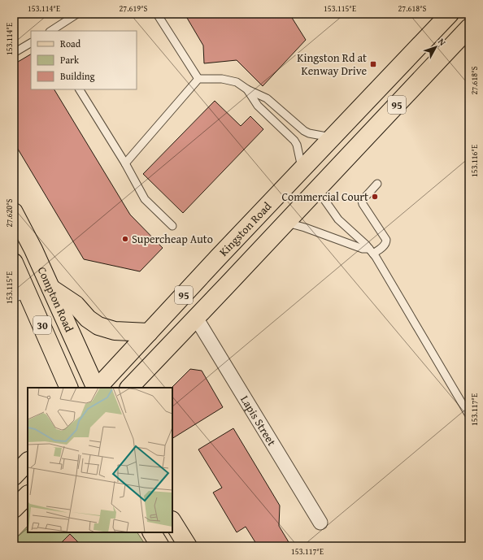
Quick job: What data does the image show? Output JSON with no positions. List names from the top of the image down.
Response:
{
  "streets": {
    "main road": [
      "95",
      "Kingston Road",
      "Compton Road",
      "30"
    ],
    "street": ["Lapis Street"]
  },
  "crossings": [
    ["95", "Lapis Street"]
  ],
  "places": {
    "transit": ["Kingston Rd at Kenway Drive"],
    "other": ["Commercial Court", "Supercheap Auto"]
  },
  "legend": ["Road", "Park", "Building"],
  "north": "top right",
  "coordinates": [
    "153.114°E",
    "27.619°S",
    "153.115°E",
    "27.618°S",
    "153.116°E",
    "27.620°S",
    "153.117°E"
  ]
}
